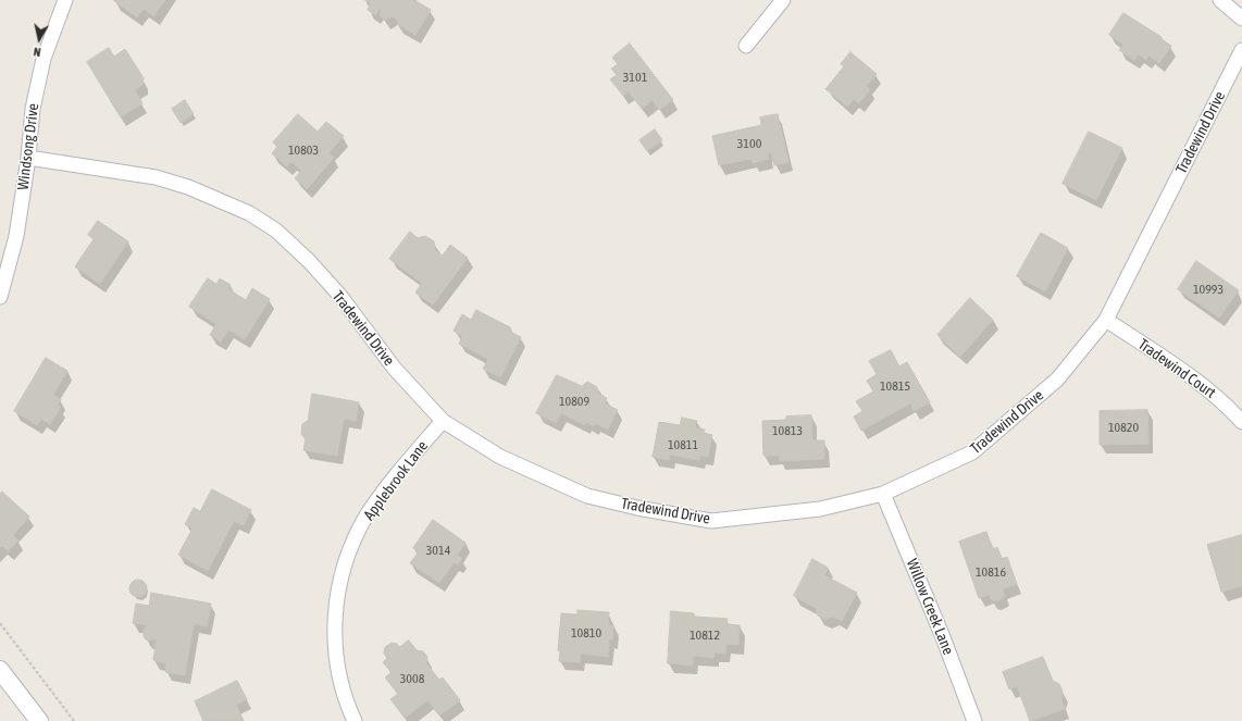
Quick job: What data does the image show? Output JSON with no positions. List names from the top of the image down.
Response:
{
  "streets": {
    "street": [
      "Tradewind Drive",
      "Windsong Drive",
      "Tradewind Court",
      "Applebrook Lane",
      "Willow Creek Lane"
    ]
  },
  "crossings": [
    ["Tradewind Drive", "Windsong Drive"],
    ["Tradewind Drive", "Tradewind Court"],
    ["Tradewind Drive", "Applebrook Lane"],
    ["Tradewind Drive", "Willow Creek Lane"]
  ],
  "house_numbers": [
    "3101",
    "3100",
    "10803",
    "10993",
    "10815",
    "10809",
    "10820",
    "10813",
    "10811",
    "3014",
    "10816",
    "10810",
    "10812",
    "3008"
  ],
  "north": "bottom"
}
